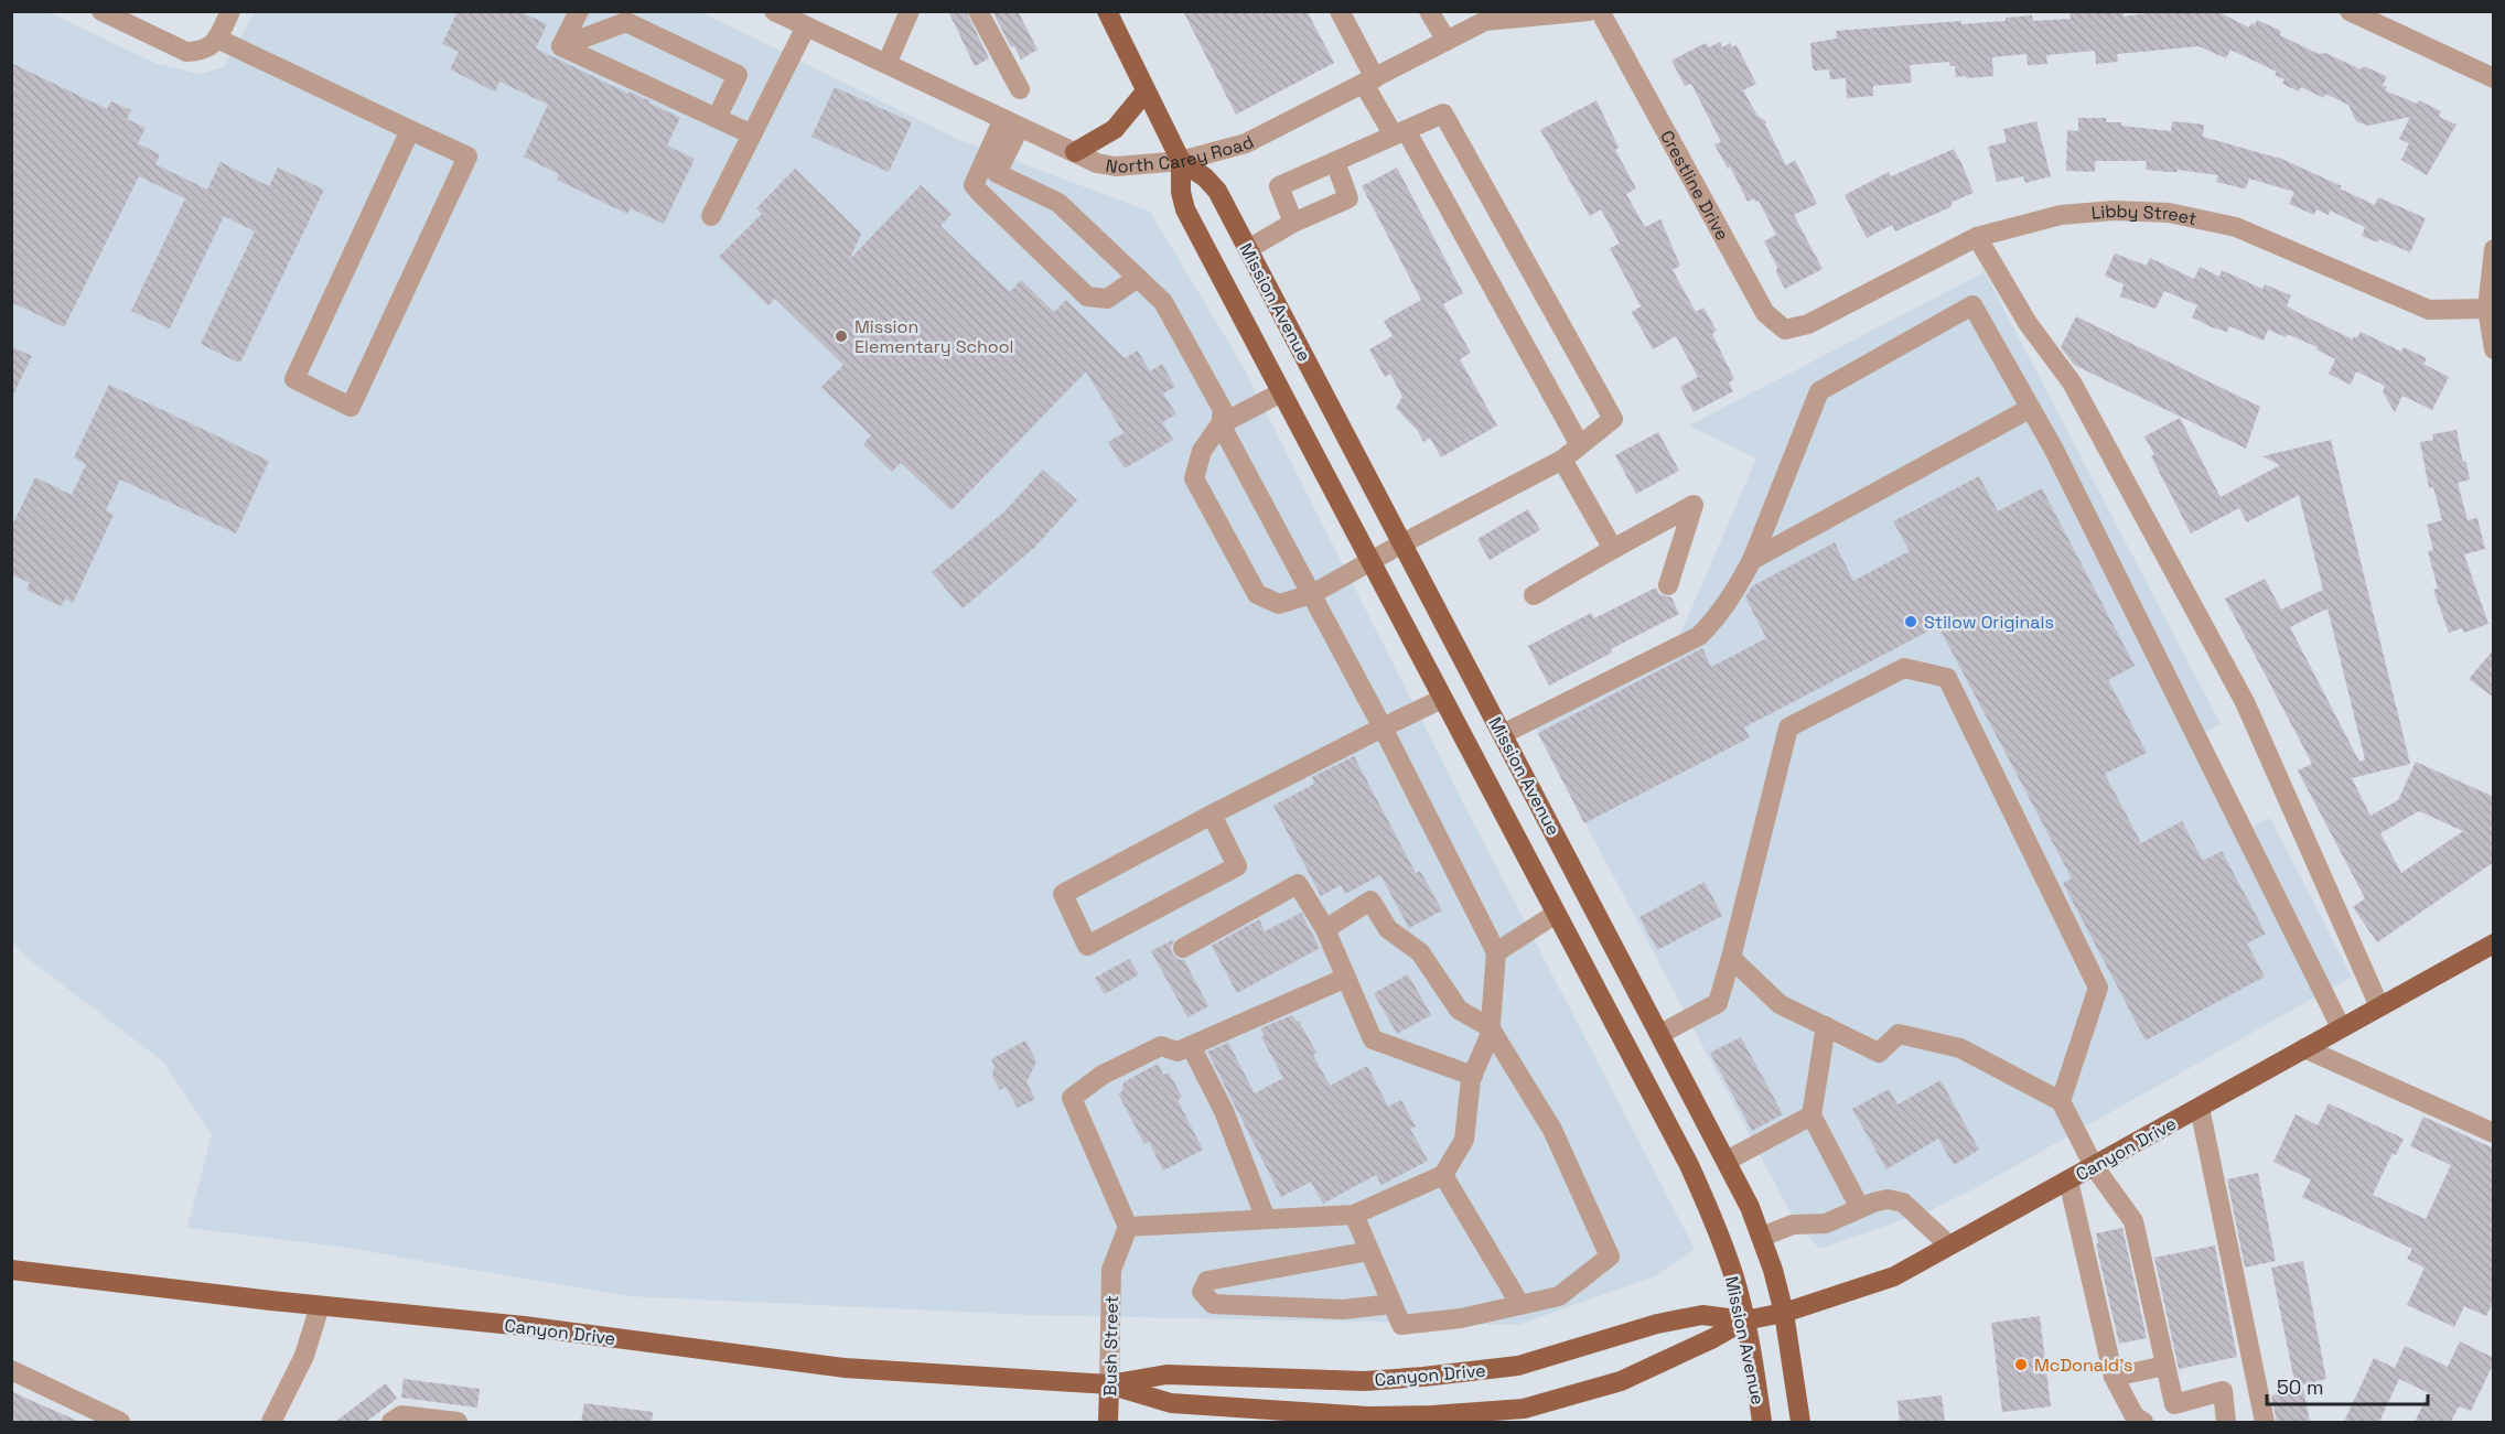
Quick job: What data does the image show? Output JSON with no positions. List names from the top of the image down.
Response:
{
  "streets": {
    "main road": ["Mission Avenue", "Canyon Drive", "Bush Street"],
    "street": ["North Carey Road", "Crestline Drive", "Libby Street"]
  },
  "crossings": [
    ["North Carey Road", "Mission Avenue"],
    ["Crestline Drive", "Libby Street"],
    ["Mission Avenue", "Canyon Drive"],
    ["Canyon Drive", "Bush Street"]
  ],
  "places": ["Mission Elementary School", "Stilow Originals", "McDonald's"],
  "scale_bar": "50 m"
}
